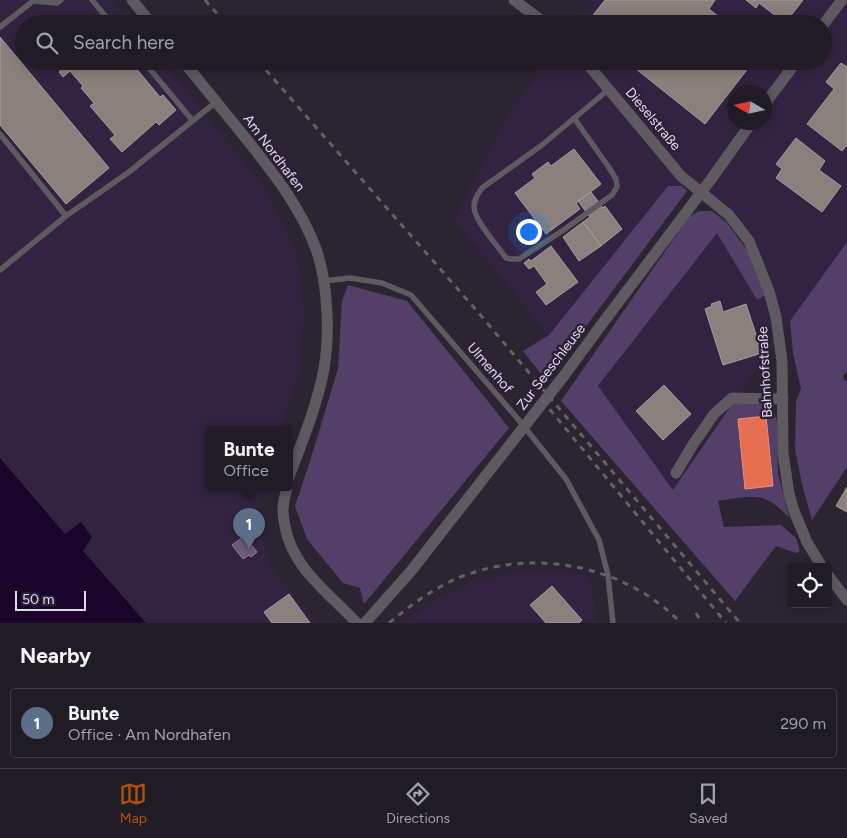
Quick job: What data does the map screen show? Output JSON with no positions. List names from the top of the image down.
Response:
{
  "streets": {
    "street": [
      "Dieselstraße",
      "Am Nordhafen",
      "Zur Seeschleuse",
      "Bahnhofstraße"
    ],
    "lane": ["Ulmenhof"]
  },
  "crossings": [
    ["Dieselstraße", "Zur Seeschleuse"],
    ["Dieselstraße", "Bahnhofstraße"],
    ["Am Nordhafen", "Ulmenhof"],
    ["Zur Seeschleuse", "Bahnhofstraße"]
  ],
  "scale_bar": "50 m",
  "north": "left",
  "page": {
    "search": "Search here",
    "popup": ["Bunte", "Office"],
    "pins": "1",
    "scale": "50 m",
    "heading": "Nearby",
    "list": [
      {
        "mark": "1",
        "name": "Bunte",
        "note": "Office · Am Nordhafen",
        "value": "290 m"
      }
    ],
    "nav": ["Map", "Directions", "Saved"]
  }
}
